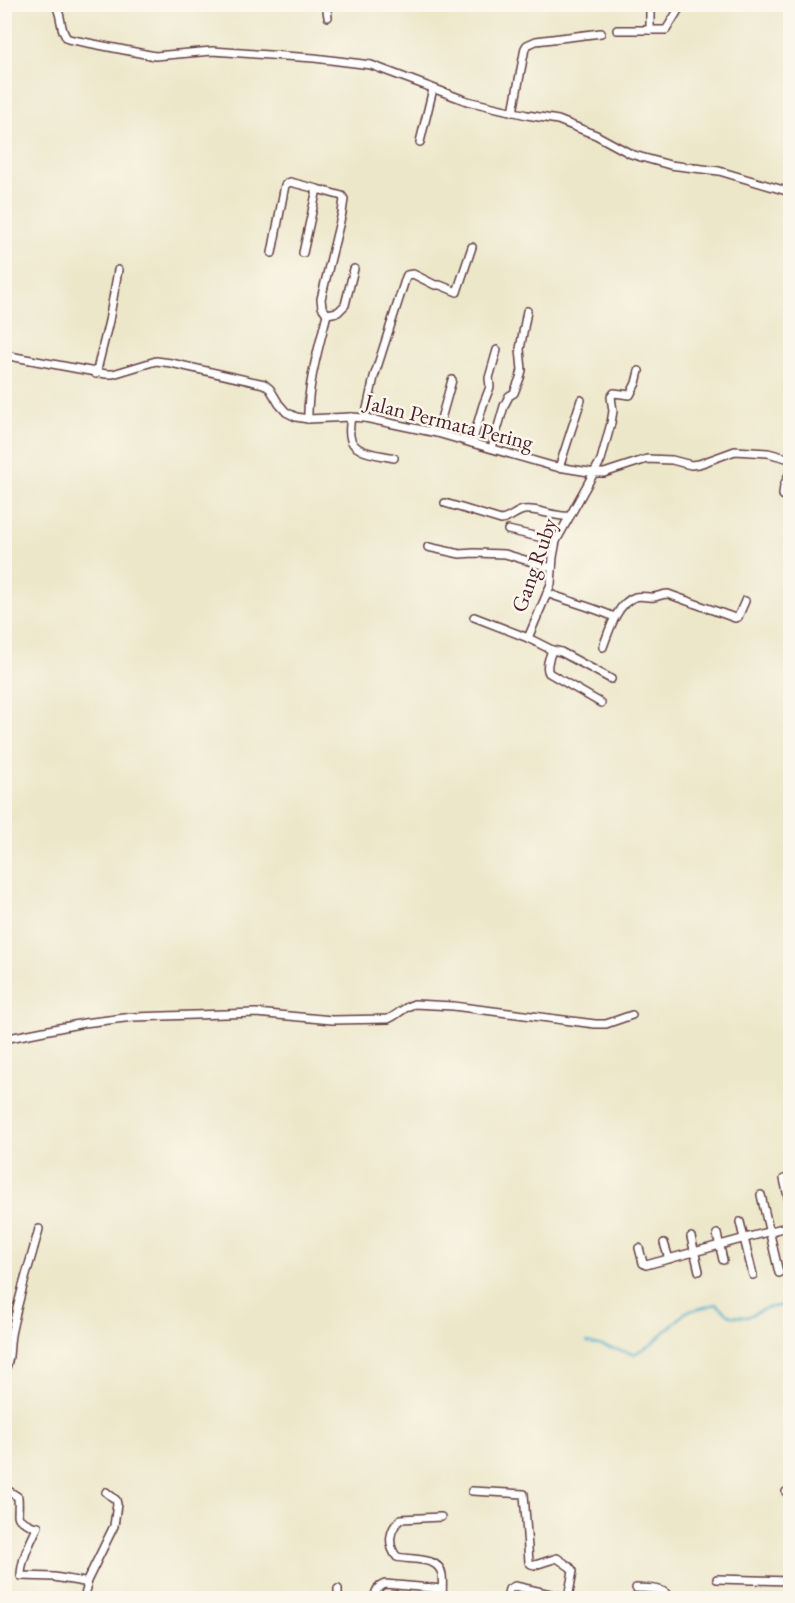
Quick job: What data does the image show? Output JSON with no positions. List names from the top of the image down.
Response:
{
  "streets": {
    "street": ["Jalan Permata Pering", "Gang Ruby"]
  },
  "crossings": [
    ["Jalan Permata Pering", "Gang Ruby"]
  ]
}
